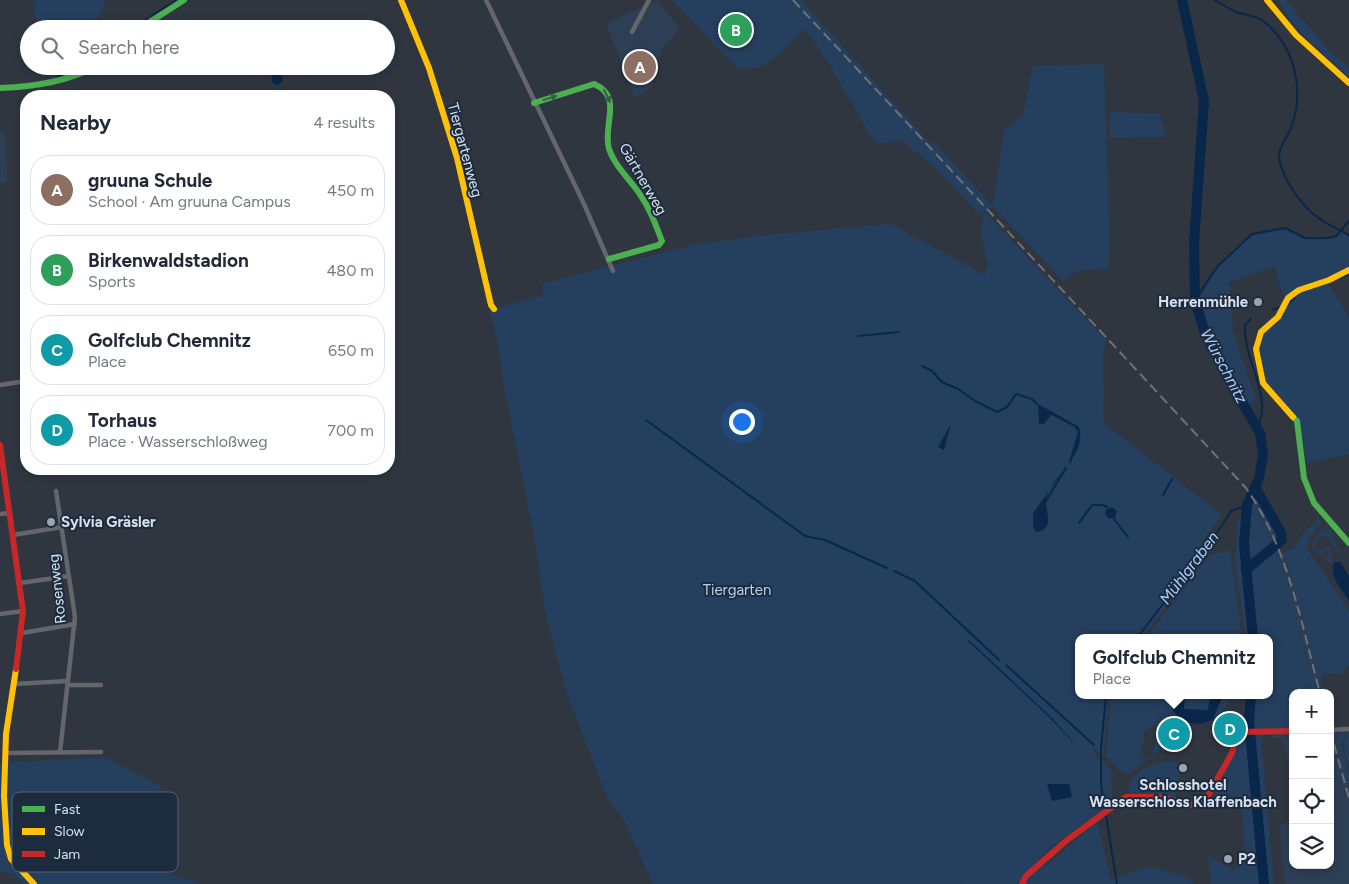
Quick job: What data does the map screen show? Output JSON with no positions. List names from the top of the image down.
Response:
{
  "streets": {
    "street": ["Tiergartenweg", "Gärtnerweg", "Rosenweg"]
  },
  "water": ["Würschnitz", "Mühlgraben"],
  "parks": ["Tiergarten"],
  "places": [
    "Herrenmühle",
    "Sylvia Gräsler",
    "Schlosshotel Wasserschloss Klaffenbach",
    "P2"
  ],
  "legend": ["Fast", "Slow", "Jam"],
  "page": {
    "pins": [
      "B",
      "A",
      "D",
      "C"
    ],
    "search": "Search here",
    "heading": ["Nearby", "4 results"],
    "list": [
      {
        "mark": "A",
        "name": "gruuna Schule",
        "note": "School · Am gruuna Campus",
        "value": "450 m"
      },
      {
        "mark": "B",
        "name": "Birkenwaldstadion",
        "note": "Sports",
        "value": "480 m"
      },
      {
        "mark": "C",
        "name": "Golfclub Chemnitz",
        "note": "Place",
        "value": "650 m"
      },
      {
        "mark": "D",
        "name": "Torhaus",
        "note": "Place · Wasserschloßweg",
        "value": "700 m"
      }
    ],
    "popup": ["Golfclub Chemnitz", "Place"],
    "map_buttons": ["+", "−"]
  }
}
